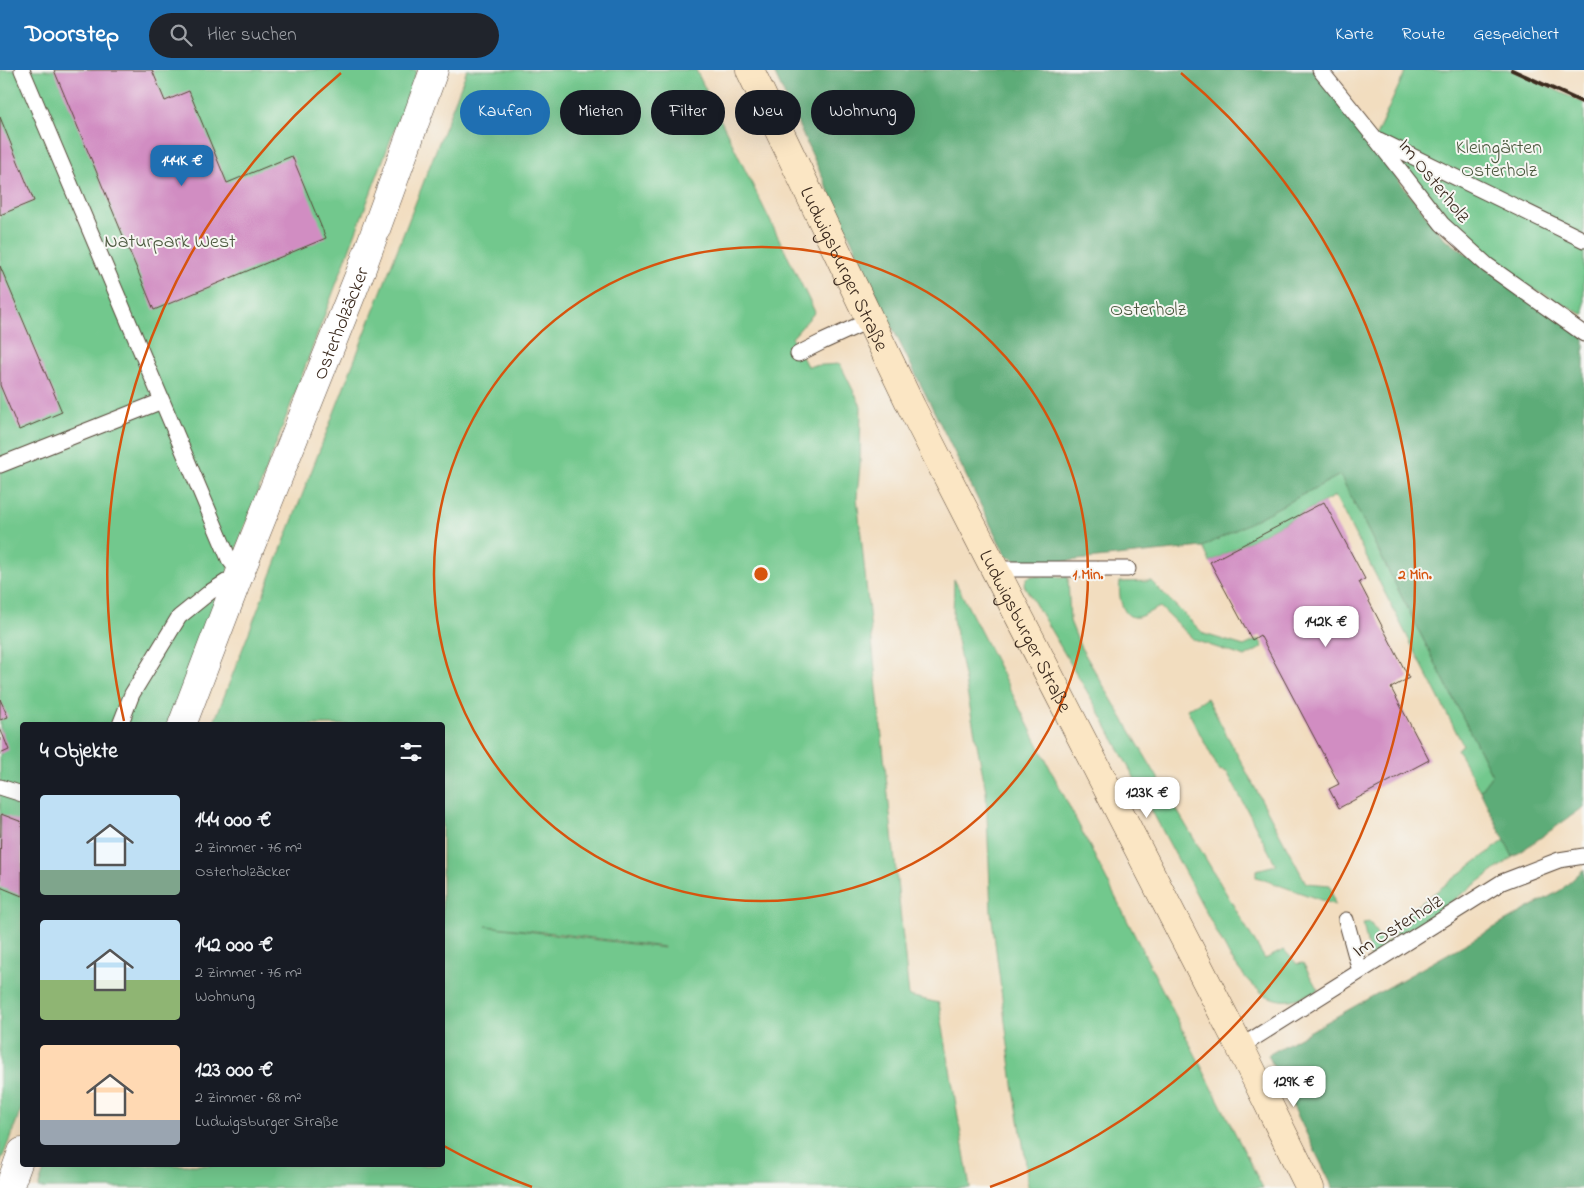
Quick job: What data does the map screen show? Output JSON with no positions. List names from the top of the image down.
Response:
{
  "streets": {
    "street": ["Ludwigsburger Straße", "Osterholzäcker"],
    "lane": ["Im Osterholz"]
  },
  "crossings": [
    ["Im Osterholz", "Ludwigsburger Straße"]
  ],
  "parks": ["Kleingärten Osterholz", "Naturpark West", "Osterholz"],
  "page": {
    "header": "Doorstep",
    "search": "Hier suchen",
    "nav": ["Karte", "Route", "Gespeichert"],
    "chip": [
      "Kaufen",
      "Mieten",
      "Filter",
      "Neu",
      "Wohnung"
    ],
    "price": [
      "144K €",
      "142K €",
      "123K €",
      "129K €"
    ],
    "heading": "4 Objekte",
    "list": [
      {
        "name": "144 000 €",
        "note": "2 Zimmer · 76 m² · Osterholzäcker"
      },
      {
        "name": "142 000 €",
        "note": "2 Zimmer · 76 m² · Wohnung"
      },
      {
        "name": "123 000 €",
        "note": "2 Zimmer · 68 m² · Ludwigsburger Straße"
      }
    ]
  },
  "rings": ["1 Min.", "2 Min."]
}
